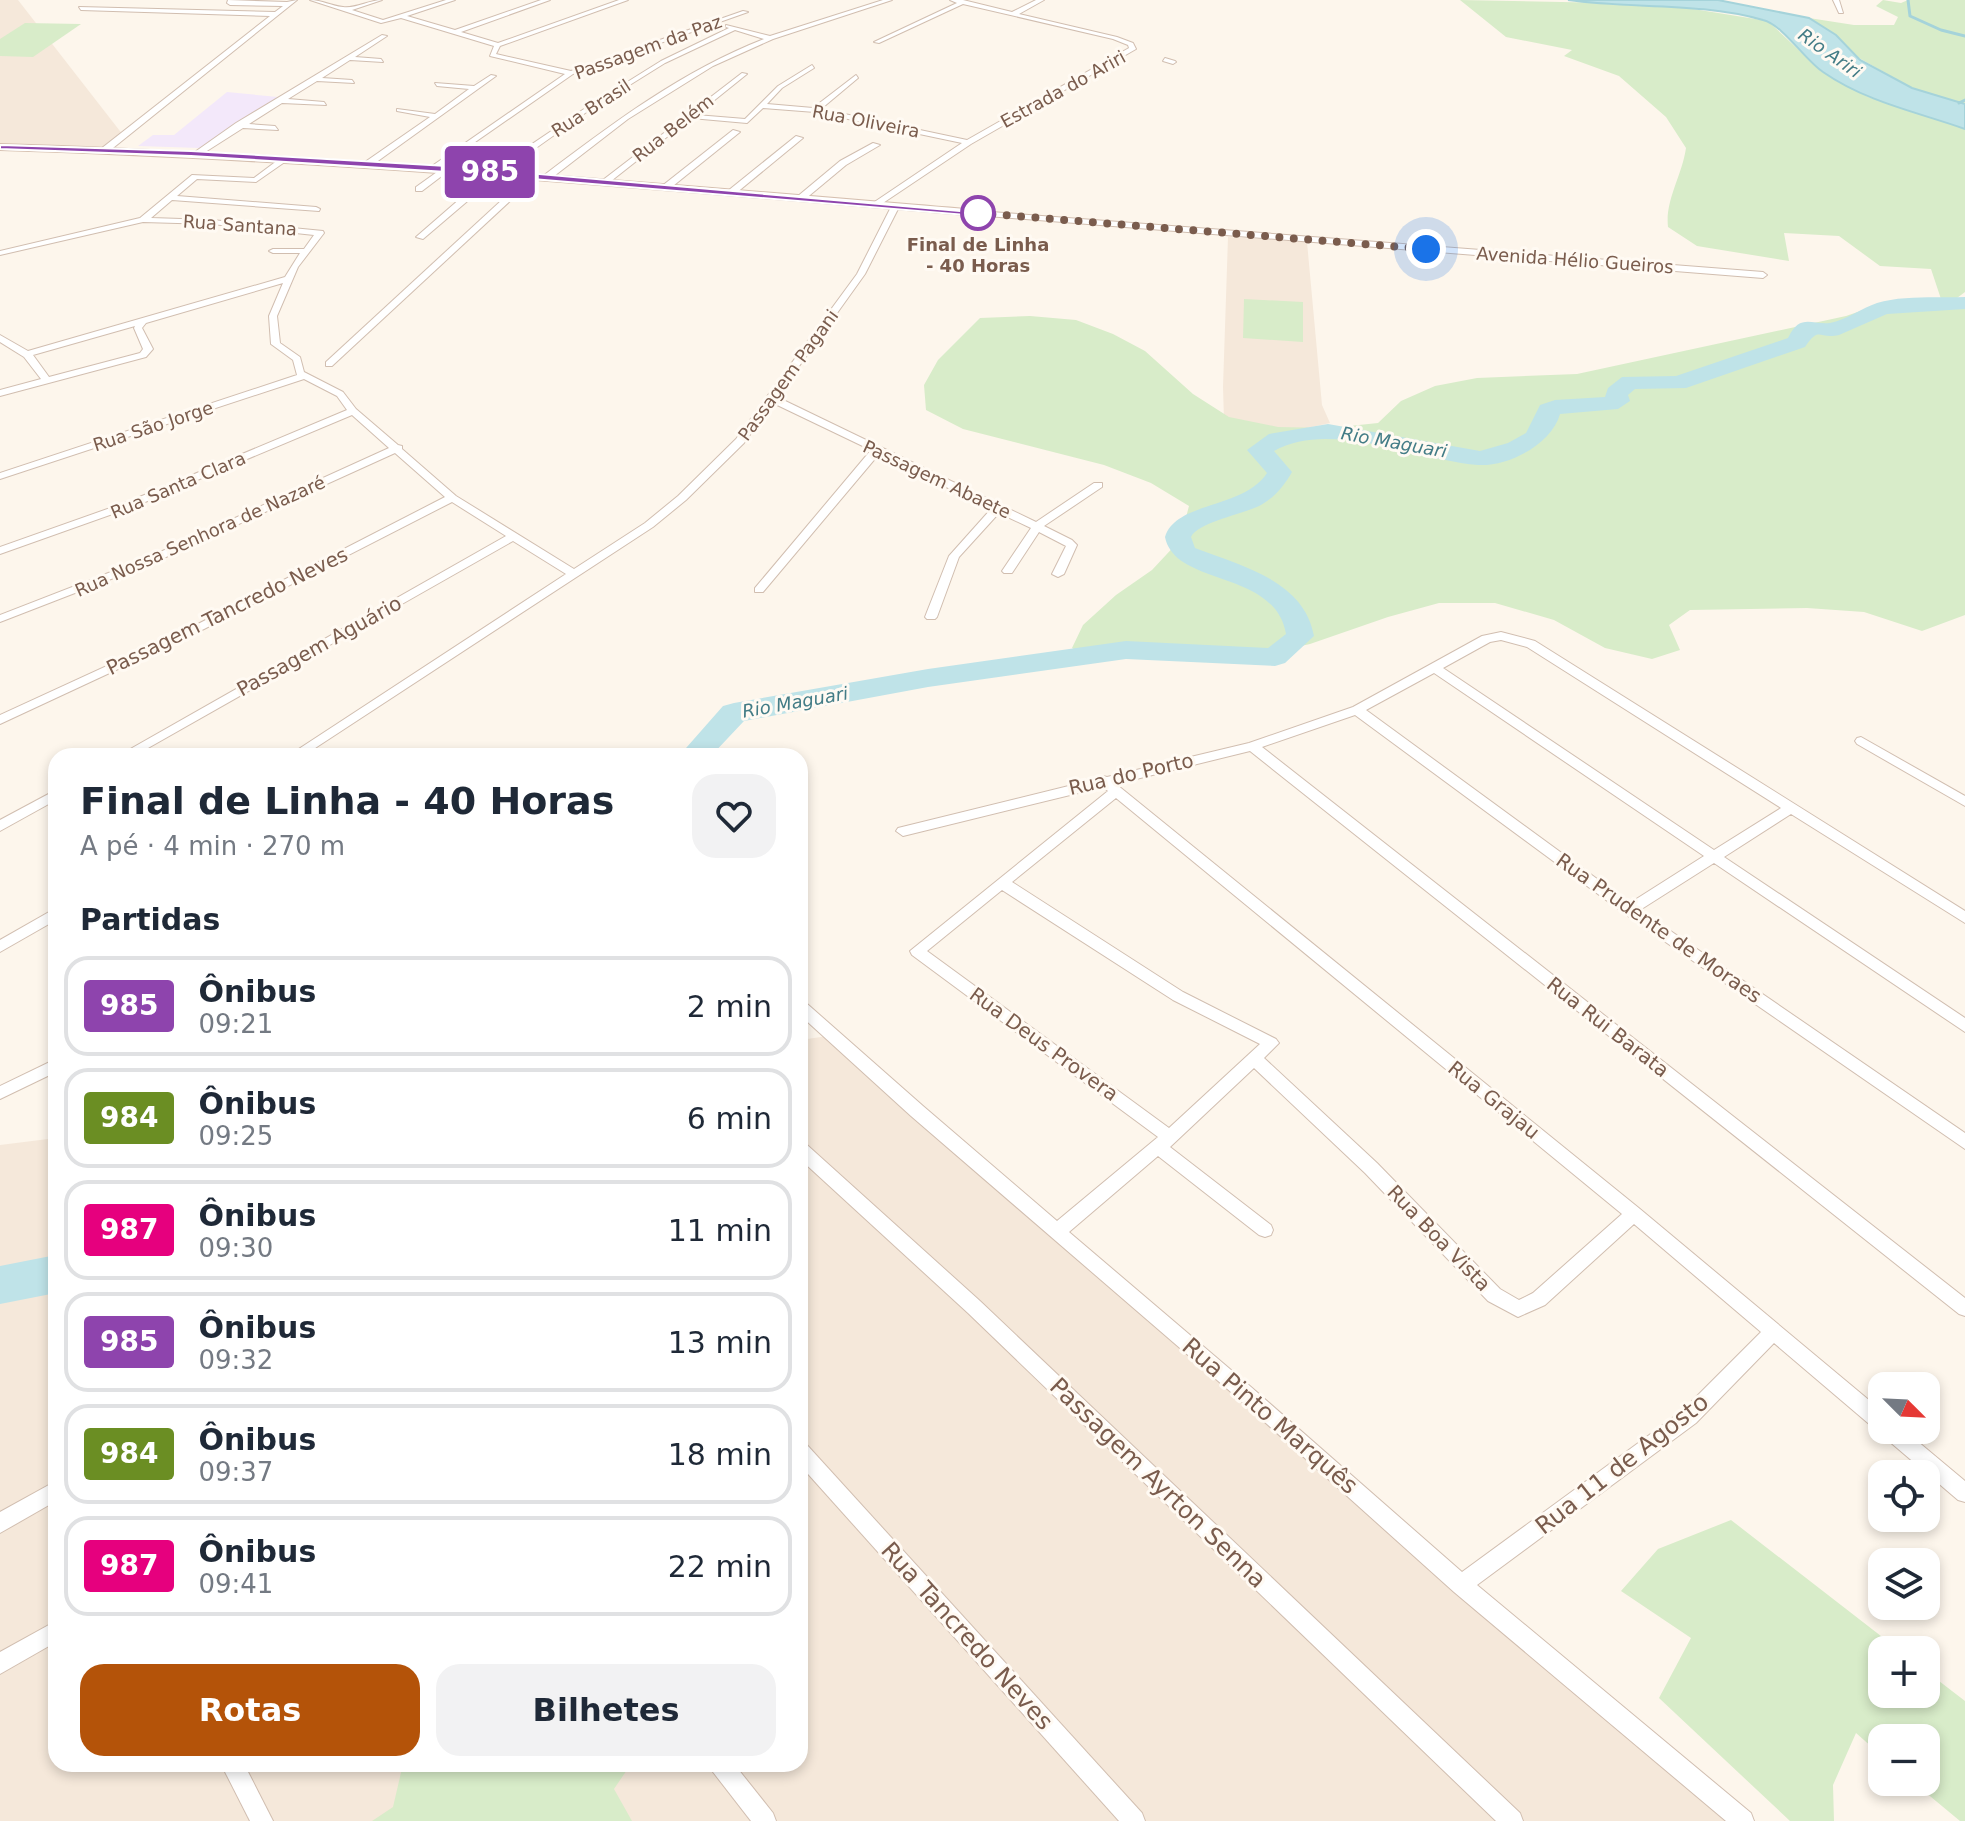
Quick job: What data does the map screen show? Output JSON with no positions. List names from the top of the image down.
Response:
{
  "streets": {
    "main road": ["Avenida Hélio Gueiros"],
    "street": [
      "Passagem da Paz",
      "Estrada do Ariri",
      "Rua Brasil",
      "Rua Oliveira",
      "Rua Belém",
      "Rua Santana",
      "Passagem Pagani",
      "Rua São Jorge",
      "Passagem Abaete",
      "Rua Santa Clara",
      "Rua Nossa Senhora de Nazaré",
      "Passagem Tancredo Neves",
      "Passagem Aguário",
      "Rua do Porto",
      "Rua Prudente de Moraes",
      "Rua Rui Barata",
      "Rua Deus Provera",
      "Rua Grajau",
      "Rua Boa Vista",
      "Rua Pinto Marquês",
      "Rua 11 de Agosto",
      "Passagem Ayrton Senna",
      "Rua Tancredo Neves"
    ]
  },
  "crossings": [
    ["Passagem da Paz", "Avenida Hélio Gueiros"],
    ["Estrada do Ariri", "Rua Oliveira"],
    ["Estrada do Ariri", "Avenida Hélio Gueiros"],
    ["Rua Brasil", "Avenida Hélio Gueiros"],
    ["Rua Belém", "Avenida Hélio Gueiros"],
    ["Avenida Hélio Gueiros", "Passagem Pagani"],
    ["Passagem Pagani", "Passagem Abaete"],
    ["Rua do Porto", "Rua Prudente de Moraes"],
    ["Rua do Porto", "Rua Rui Barata"],
    ["Rua do Porto", "Rua Grajau"],
    ["Rua Grajau", "Rua Boa Vista"],
    ["Rua Grajau", "Rua 11 de Agosto"],
    ["Rua Pinto Marquês", "Rua 11 de Agosto"]
  ],
  "water": ["Rio Ariri", "Rio Maguari"],
  "places": ["Final de Linha - 40 Horas"],
  "lines": ["bus line 985"],
  "north": "bottom right",
  "page": {
    "on_map": "985",
    "heading": [
      ["Final de Linha - 40 Horas", "A pé · 4 min · 270 m"],
      "Partidas"
    ],
    "list": [
      {
        "mark": "985",
        "name": "Ônibus",
        "note": "09:21",
        "value": "2 min"
      },
      {
        "mark": "984",
        "name": "Ônibus",
        "note": "09:25",
        "value": "6 min"
      },
      {
        "mark": "987",
        "name": "Ônibus",
        "note": "09:30",
        "value": "11 min"
      },
      {
        "mark": "985",
        "name": "Ônibus",
        "note": "09:32",
        "value": "13 min"
      },
      {
        "mark": "984",
        "name": "Ônibus",
        "note": "09:37",
        "value": "18 min"
      },
      {
        "mark": "987",
        "name": "Ônibus",
        "note": "09:41",
        "value": "22 min"
      }
    ],
    "map_buttons": ["+", "−"],
    "buttons": ["Rotas", "Bilhetes"]
  }
}
